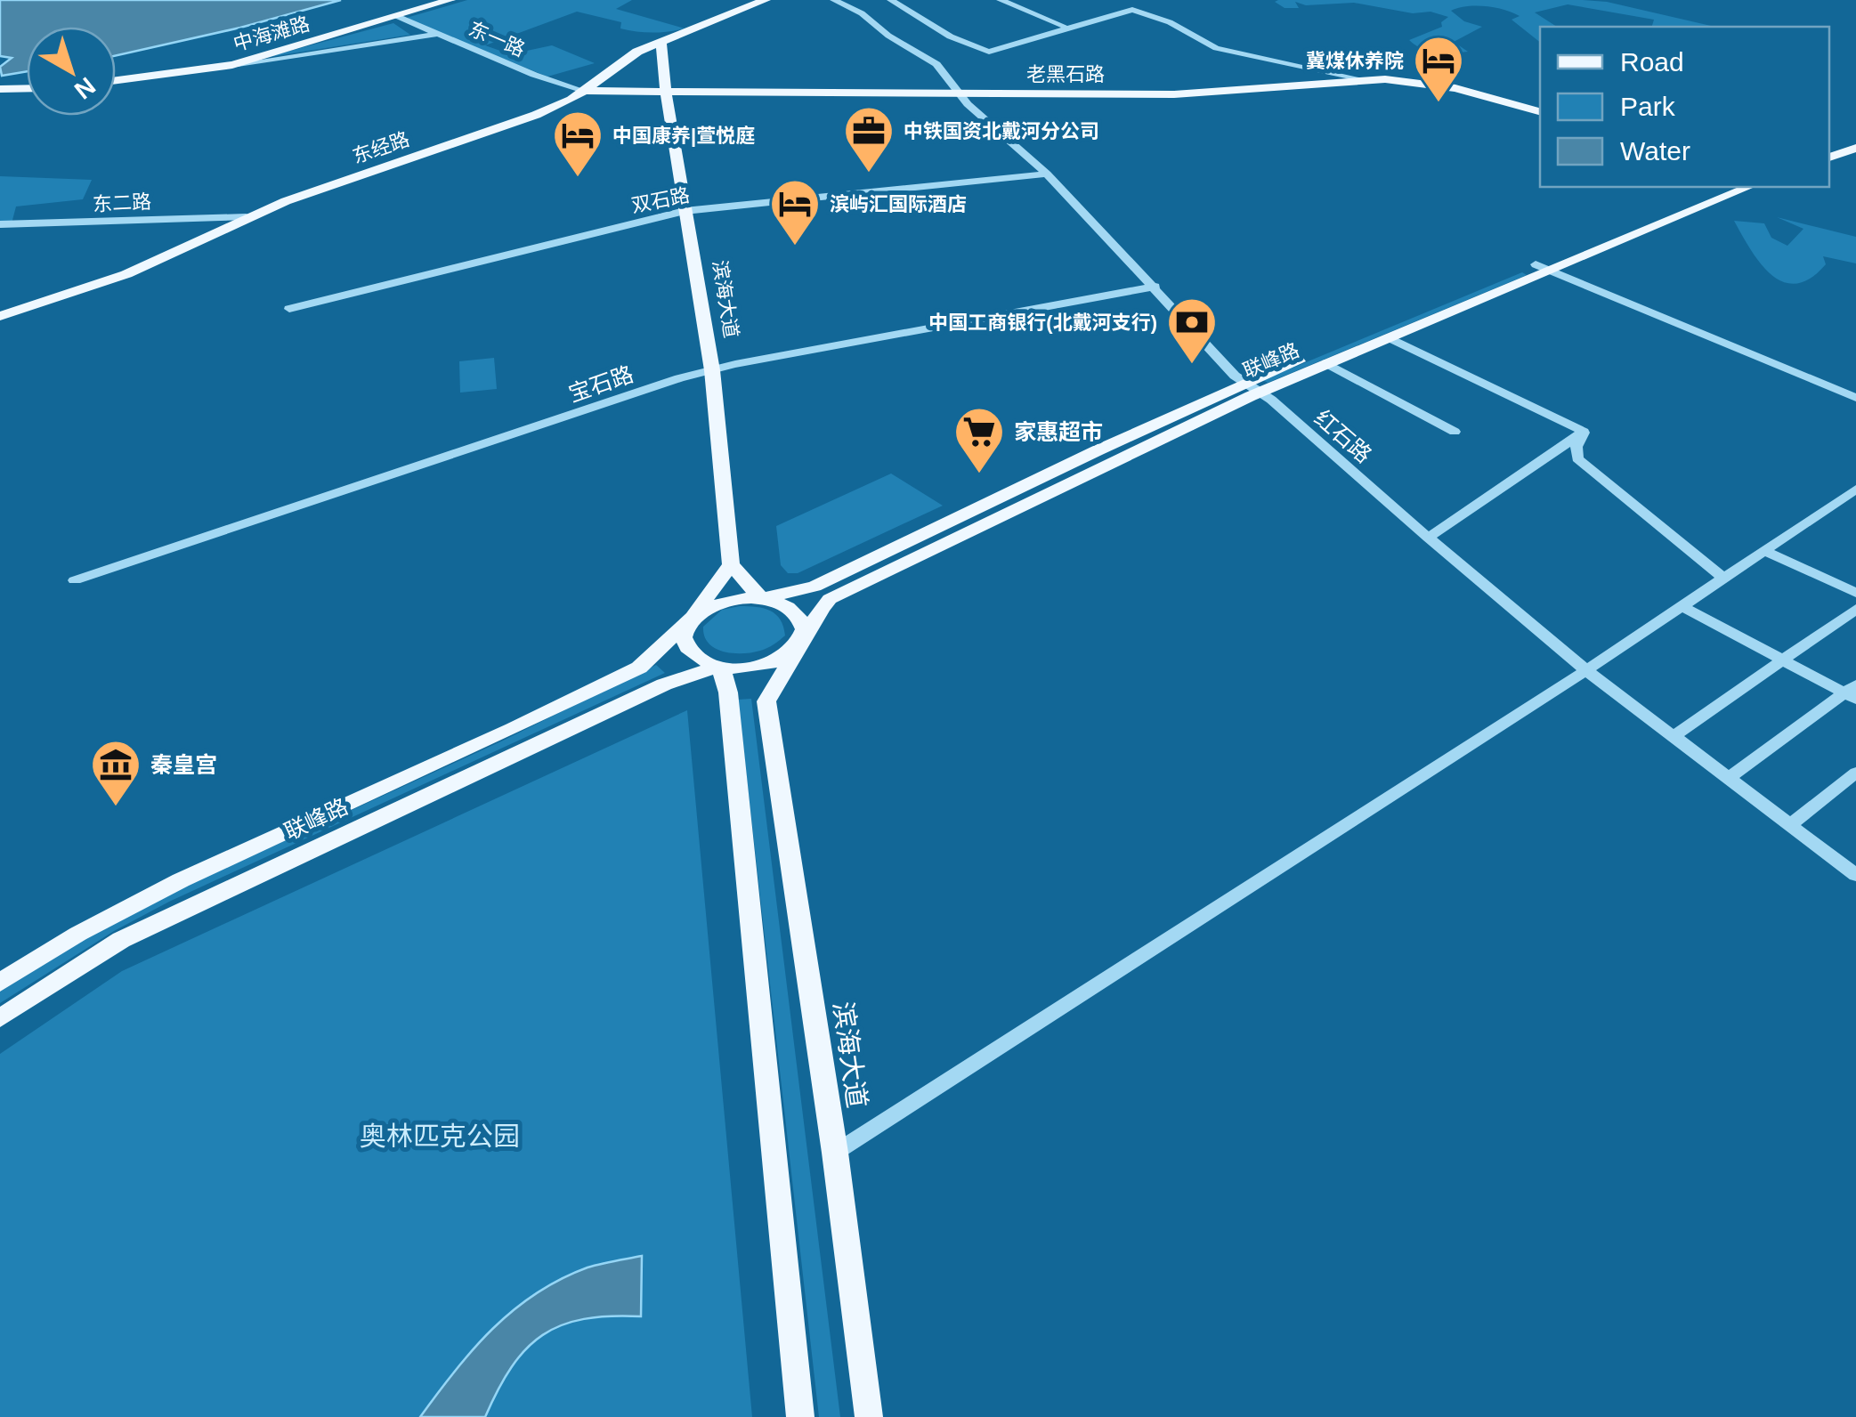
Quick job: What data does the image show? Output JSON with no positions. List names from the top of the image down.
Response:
{
  "streets": {
    "main road": [
      "中海滩路",
      "老黑石路",
      "东经路",
      "滨海大道",
      "联峰路"
    ],
    "street": [
      "东一路",
      "双石路",
      "东二路",
      "宝石路",
      "红石路"
    ]
  },
  "crossings": [
    ["中海滩路", "东一路"],
    ["东一路", "老黑石路"],
    ["东一路", "东经路"],
    ["老黑石路", "东经路"],
    ["老黑石路", "滨海大道"],
    ["老黑石路", "红石路"],
    ["东经路", "东二路"],
    ["东经路", "滨海大道"],
    ["双石路", "滨海大道"],
    ["双石路", "红石路"],
    ["滨海大道", "联峰路"],
    ["滨海大道", "宝石路"],
    ["联峰路", "红石路"],
    ["宝石路", "红石路"]
  ],
  "parks": ["奥林匹克公园"],
  "places": {
    "hotel": ["冀煤休养院", "中国康养|萱悦庭", "滨屿汇国际酒店"],
    "office": ["中铁国资北戴河分公司"],
    "bank": ["中国工商银行(北戴河支行)"],
    "supermarket": ["家惠超市"],
    "museum": ["秦皇宫"]
  },
  "legend": ["Road", "Park", "Water"],
  "north": "bottom right"
}
